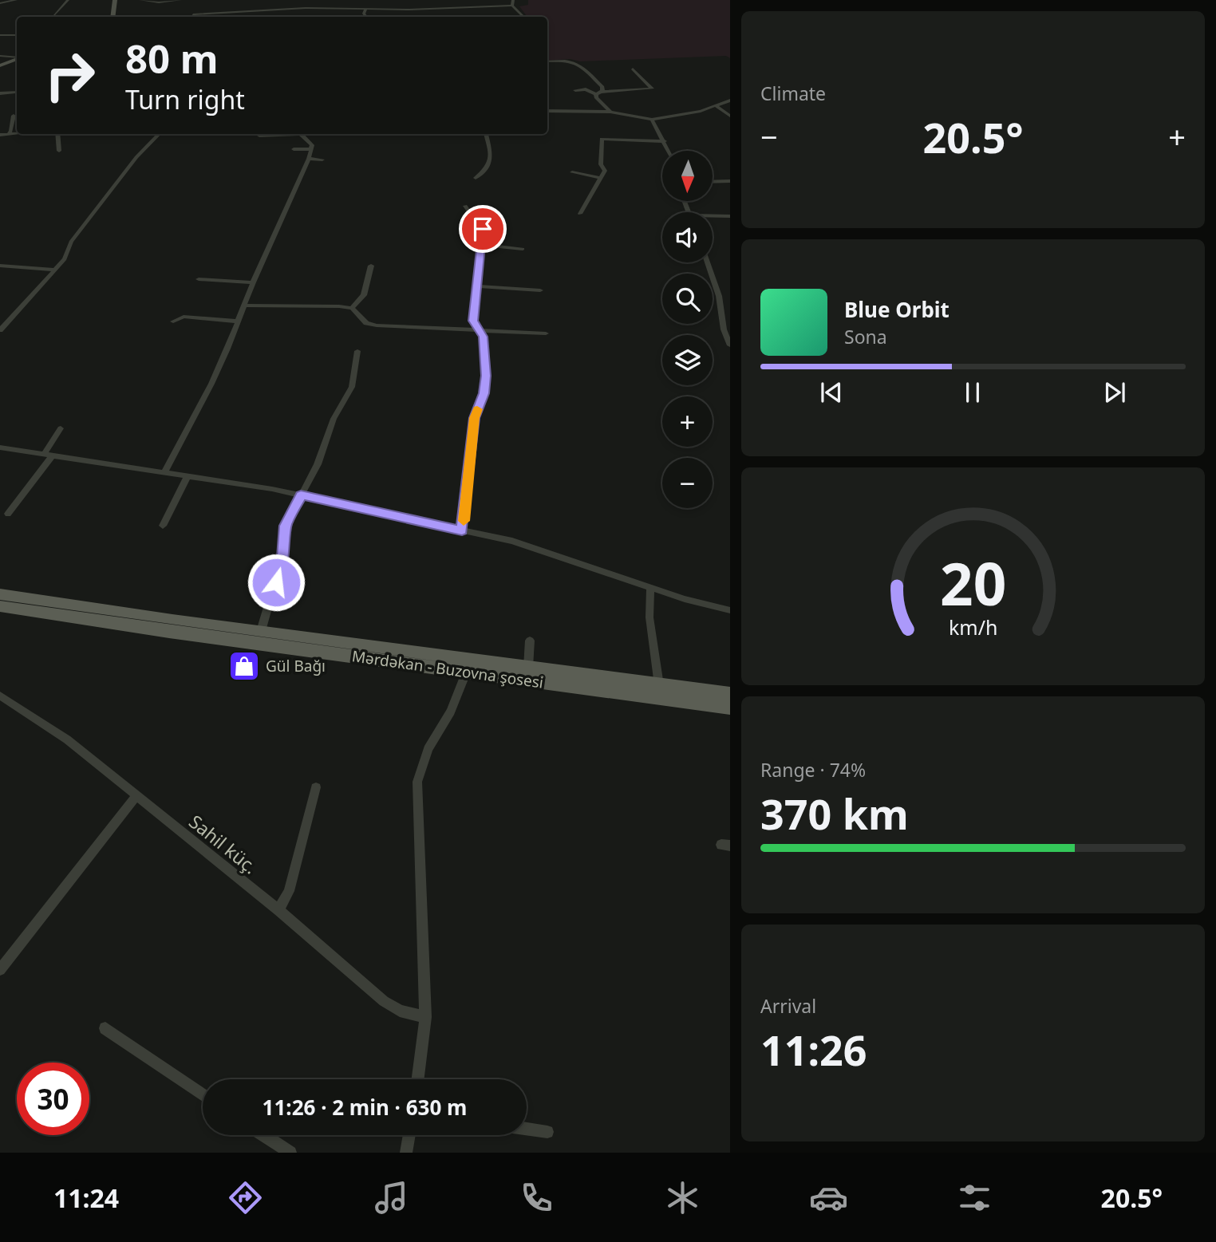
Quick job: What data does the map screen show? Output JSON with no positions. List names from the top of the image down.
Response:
{
  "streets": {
    "main road": ["Mərdəkan - Buzovna şosesi"],
    "street": ["Sahil küç."]
  },
  "places": {
    "shop": ["Gül Bağı"]
  },
  "north": "bottom",
  "page": {
    "tile": [
      "Climate",
      ["Range · 74%", "370 km"],
      ["Arrival", "11:26"]
    ],
    "turn": ["80 m", "Turn right"],
    "heat": ["−", "20.5°", "+"],
    "map_buttons": ["+", "−"],
    "song": ["Blue Orbit", "Sona"],
    "limit": "30",
    "trip": "11:26 · 2 min · 630 m",
    "tabs": ["11:24", "20.5°"],
    "gauge": ["20", "km/h"]
  }
}
